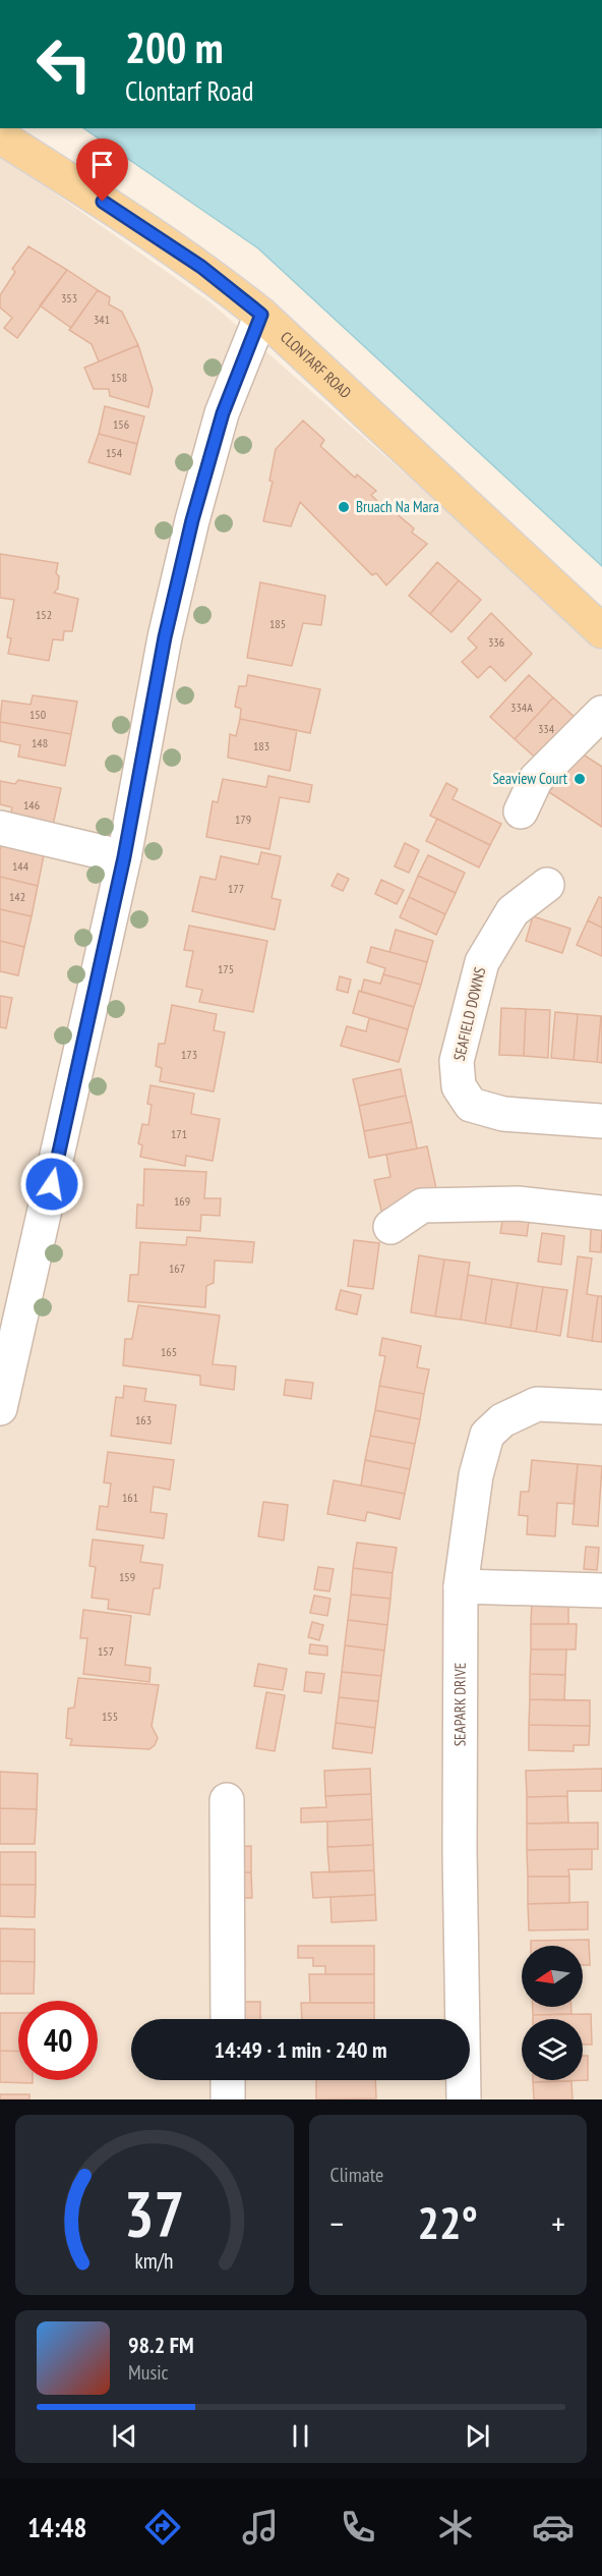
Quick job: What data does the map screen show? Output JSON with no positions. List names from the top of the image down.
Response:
{
  "streets": {
    "main road": ["CLONTARF ROAD"],
    "street": ["SEAFIELD DOWNS", "SEAPARK DRIVE"]
  },
  "places": ["Bruach Na Mara", "Seaview Court"],
  "house_numbers": [
    "353",
    "341",
    "158",
    "156",
    "154",
    "152",
    "185",
    "336",
    "334A",
    "150",
    "334",
    "148",
    "183",
    "146",
    "179",
    "144",
    "177",
    "142",
    "175",
    "173",
    "171",
    "169",
    "167",
    "165",
    "163",
    "161",
    "159",
    "157",
    "155"
  ],
  "north": "left",
  "page": {
    "turn": ["200 m", "Clontarf Road"],
    "limit": "40",
    "trip": "14:49 · 1 min · 240 m",
    "tile": "Climate",
    "heat": ["−", "22°", "+"],
    "song": ["98.2 FM", "Music"],
    "tabs": "14:48",
    "gauge": ["37", "km/h"]
  }
}
